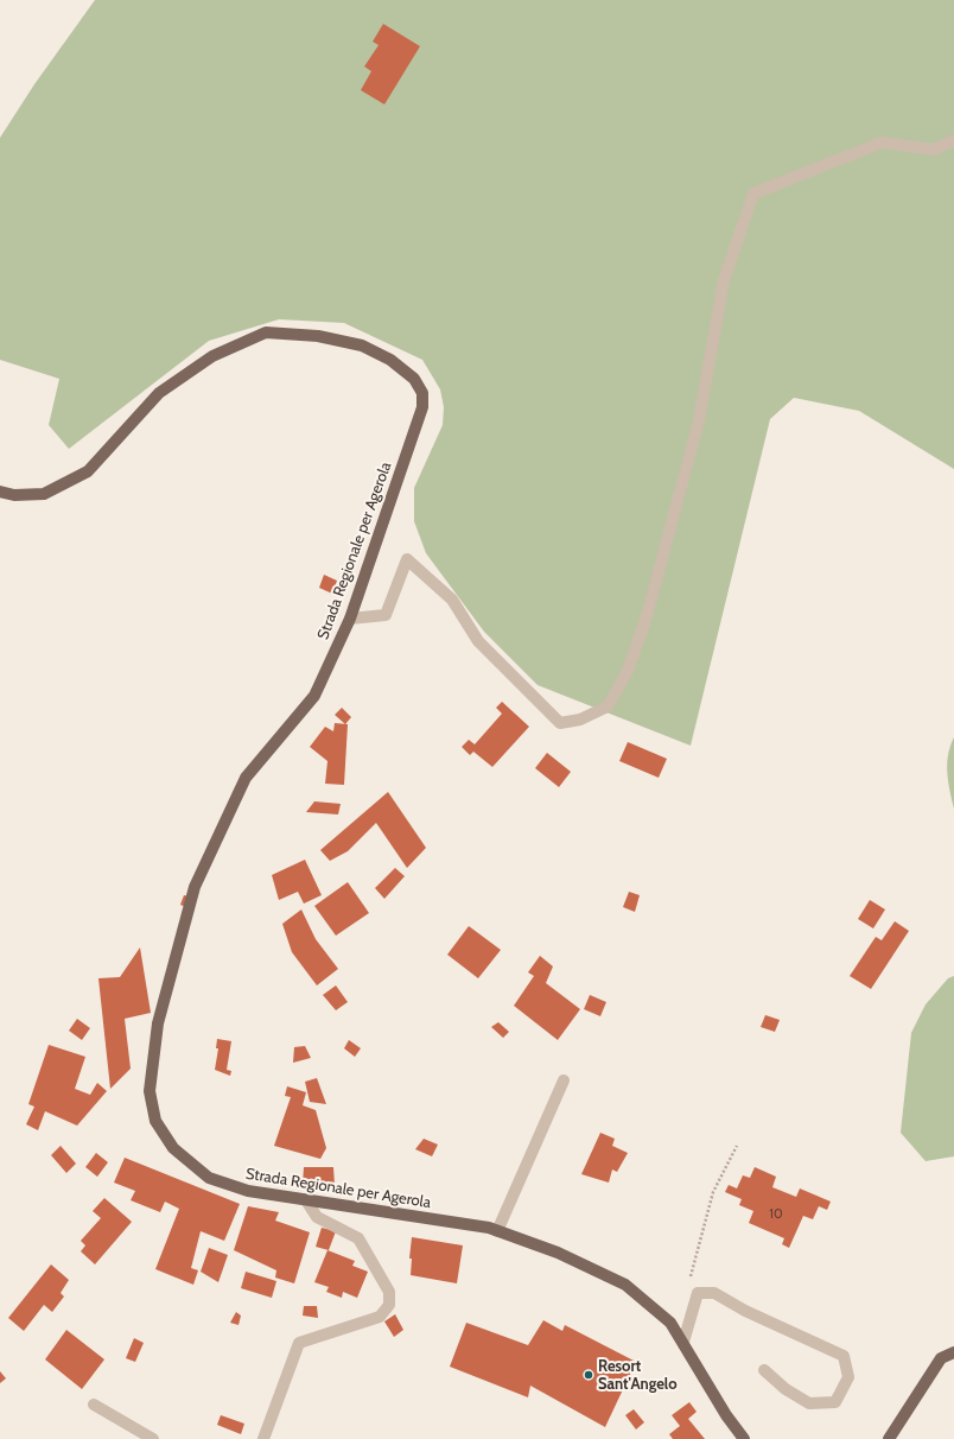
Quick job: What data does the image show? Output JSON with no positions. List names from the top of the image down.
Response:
{
  "streets": {
    "main road": ["Strada Regionale per Agerola"]
  },
  "places": ["Resort Sant'Angelo"],
  "house_numbers": ["10"]
}
